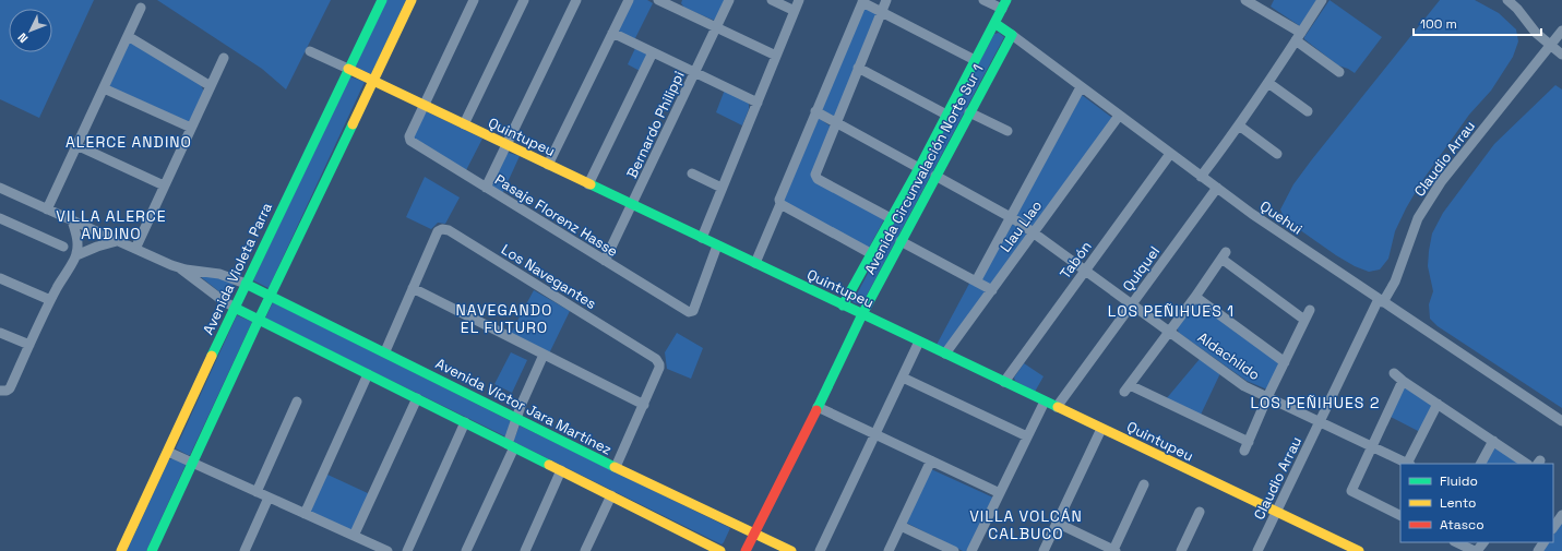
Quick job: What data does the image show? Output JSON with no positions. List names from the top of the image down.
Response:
{
  "streets": {
    "main road": [
      "Quintupeu",
      "Avenida Circunvalación Norte Sur 1",
      "Quehui",
      "Avenida Violeta Parra",
      "Avenida Víctor Jara Martínez"
    ],
    "street": [
      "Bernardo Philippi",
      "Claudio Arrau",
      "Pasaje Florenz Hasse",
      "Llau Llao",
      "Tabón",
      "Quiquel",
      "Los Navegantes",
      "Aldachildo"
    ]
  },
  "crossings": [
    ["Bernardo Philippi", "Quintupeu"],
    ["Bernardo Philippi", "Pasaje Florenz Hasse"],
    ["Quintupeu", "Claudio Arrau"],
    ["Quintupeu", "Avenida Circunvalación Norte Sur 1"],
    ["Quintupeu", "Pasaje Florenz Hasse"],
    ["Quintupeu", "Llau Llao"],
    ["Quintupeu", "Tabón"],
    ["Quintupeu", "Avenida Violeta Parra"],
    ["Quintupeu", "Quiquel"],
    ["Claudio Arrau", "Quehui"],
    ["Claudio Arrau", "Aldachildo"],
    ["Avenida Circunvalación Norte Sur 1", "Quehui"],
    ["Avenida Circunvalación Norte Sur 1", "Aldachildo"],
    ["Avenida Circunvalación Norte Sur 1", "Avenida Víctor Jara Martínez"],
    ["Quehui", "Llau Llao"],
    ["Quehui", "Tabón"],
    ["Quehui", "Quiquel"],
    ["Llau Llao", "Aldachildo"],
    ["Tabón", "Aldachildo"],
    ["Avenida Violeta Parra", "Avenida Víctor Jara Martínez"],
    ["Quiquel", "Aldachildo"],
    ["Los Navegantes", "Avenida Víctor Jara Martínez"]
  ],
  "districts": [
    "ALERCE ANDINO",
    "VILLA ALERCE ANDINO",
    "NAVEGANDO EL FUTURO",
    "LOS PEÑIHUES 1",
    "LOS PEÑIHUES 2",
    "VILLA VOLCÁN CALBUCO"
  ],
  "legend": ["Fluido", "Lento", "Atasco"],
  "scale_bar": "100 m",
  "north": "bottom left"
}
